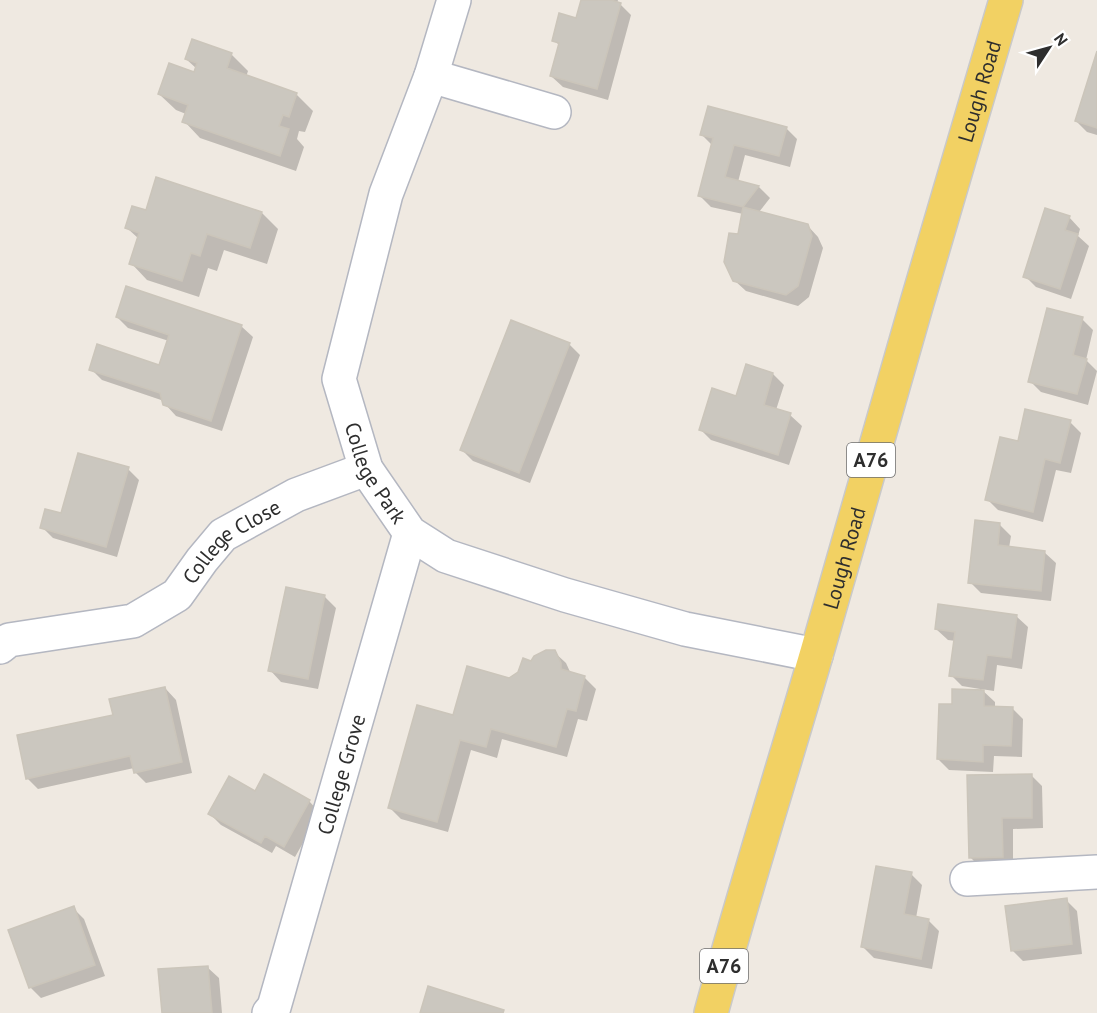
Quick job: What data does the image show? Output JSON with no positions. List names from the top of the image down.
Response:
{
  "streets": {
    "main road": ["Lough Road", "A76"],
    "street": ["College Park", "College Close", "College Grove"]
  },
  "crossings": [
    ["Lough Road", "College Park"],
    ["College Park", "College Close"],
    ["College Park", "College Grove"]
  ],
  "north": "top right"
}
